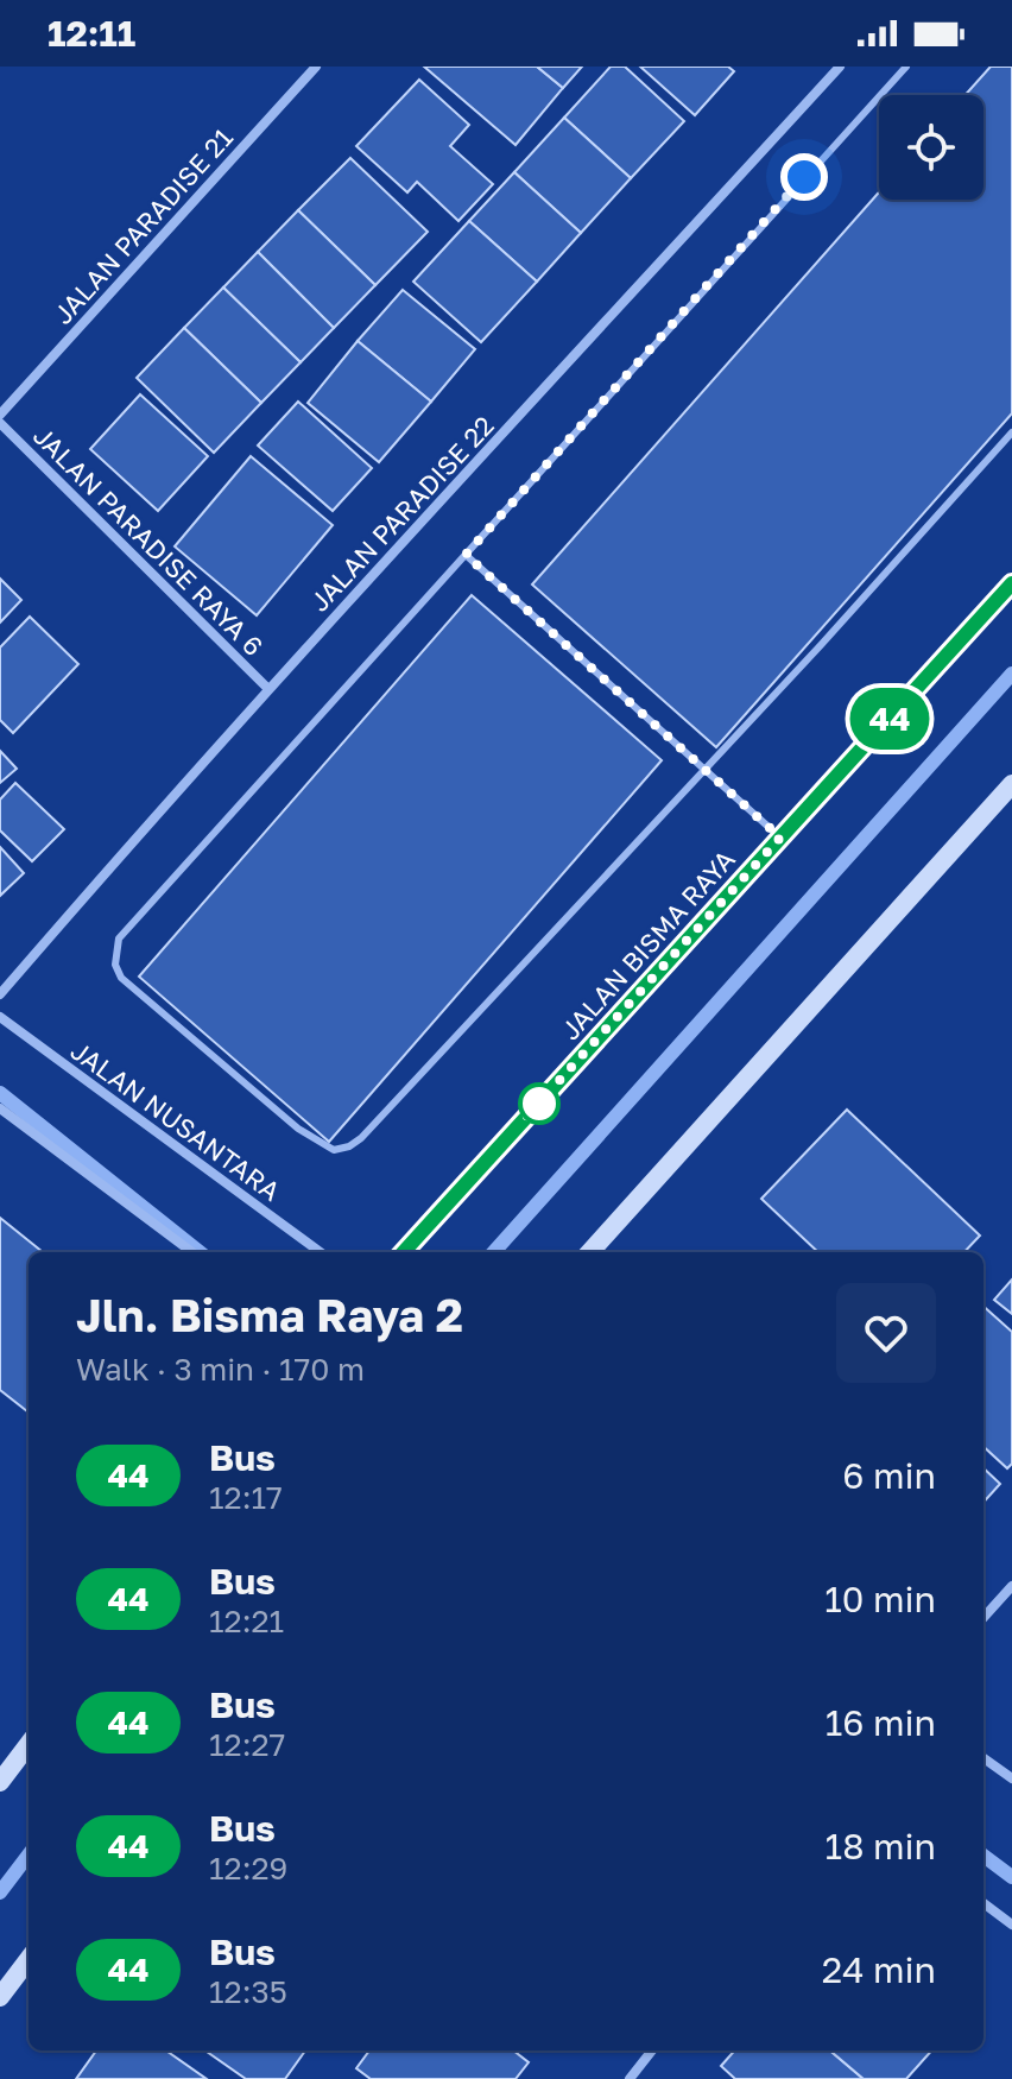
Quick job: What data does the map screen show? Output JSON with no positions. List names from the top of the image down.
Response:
{
  "streets": {
    "street": [
      "JALAN PARADISE 21",
      "JALAN PARADISE 22",
      "JALAN PARADISE RAYA 6",
      "JALAN BISMA RAYA",
      "JALAN NUSANTARA"
    ]
  },
  "crossings": [
    ["JALAN PARADISE 22", "JALAN PARADISE RAYA 6"]
  ],
  "lines": ["bus line 44"],
  "page": {
    "status": "12:11",
    "on_map": "44",
    "heading": ["Jln. Bisma Raya 2", "Walk · 3 min · 170 m"],
    "list": [
      {
        "mark": "44",
        "name": "Bus",
        "note": "12:17",
        "value": "6 min"
      },
      {
        "mark": "44",
        "name": "Bus",
        "note": "12:21",
        "value": "10 min"
      },
      {
        "mark": "44",
        "name": "Bus",
        "note": "12:27",
        "value": "16 min"
      },
      {
        "mark": "44",
        "name": "Bus",
        "note": "12:29",
        "value": "18 min"
      },
      {
        "mark": "44",
        "name": "Bus",
        "note": "12:35",
        "value": "24 min"
      }
    ]
  }
}
